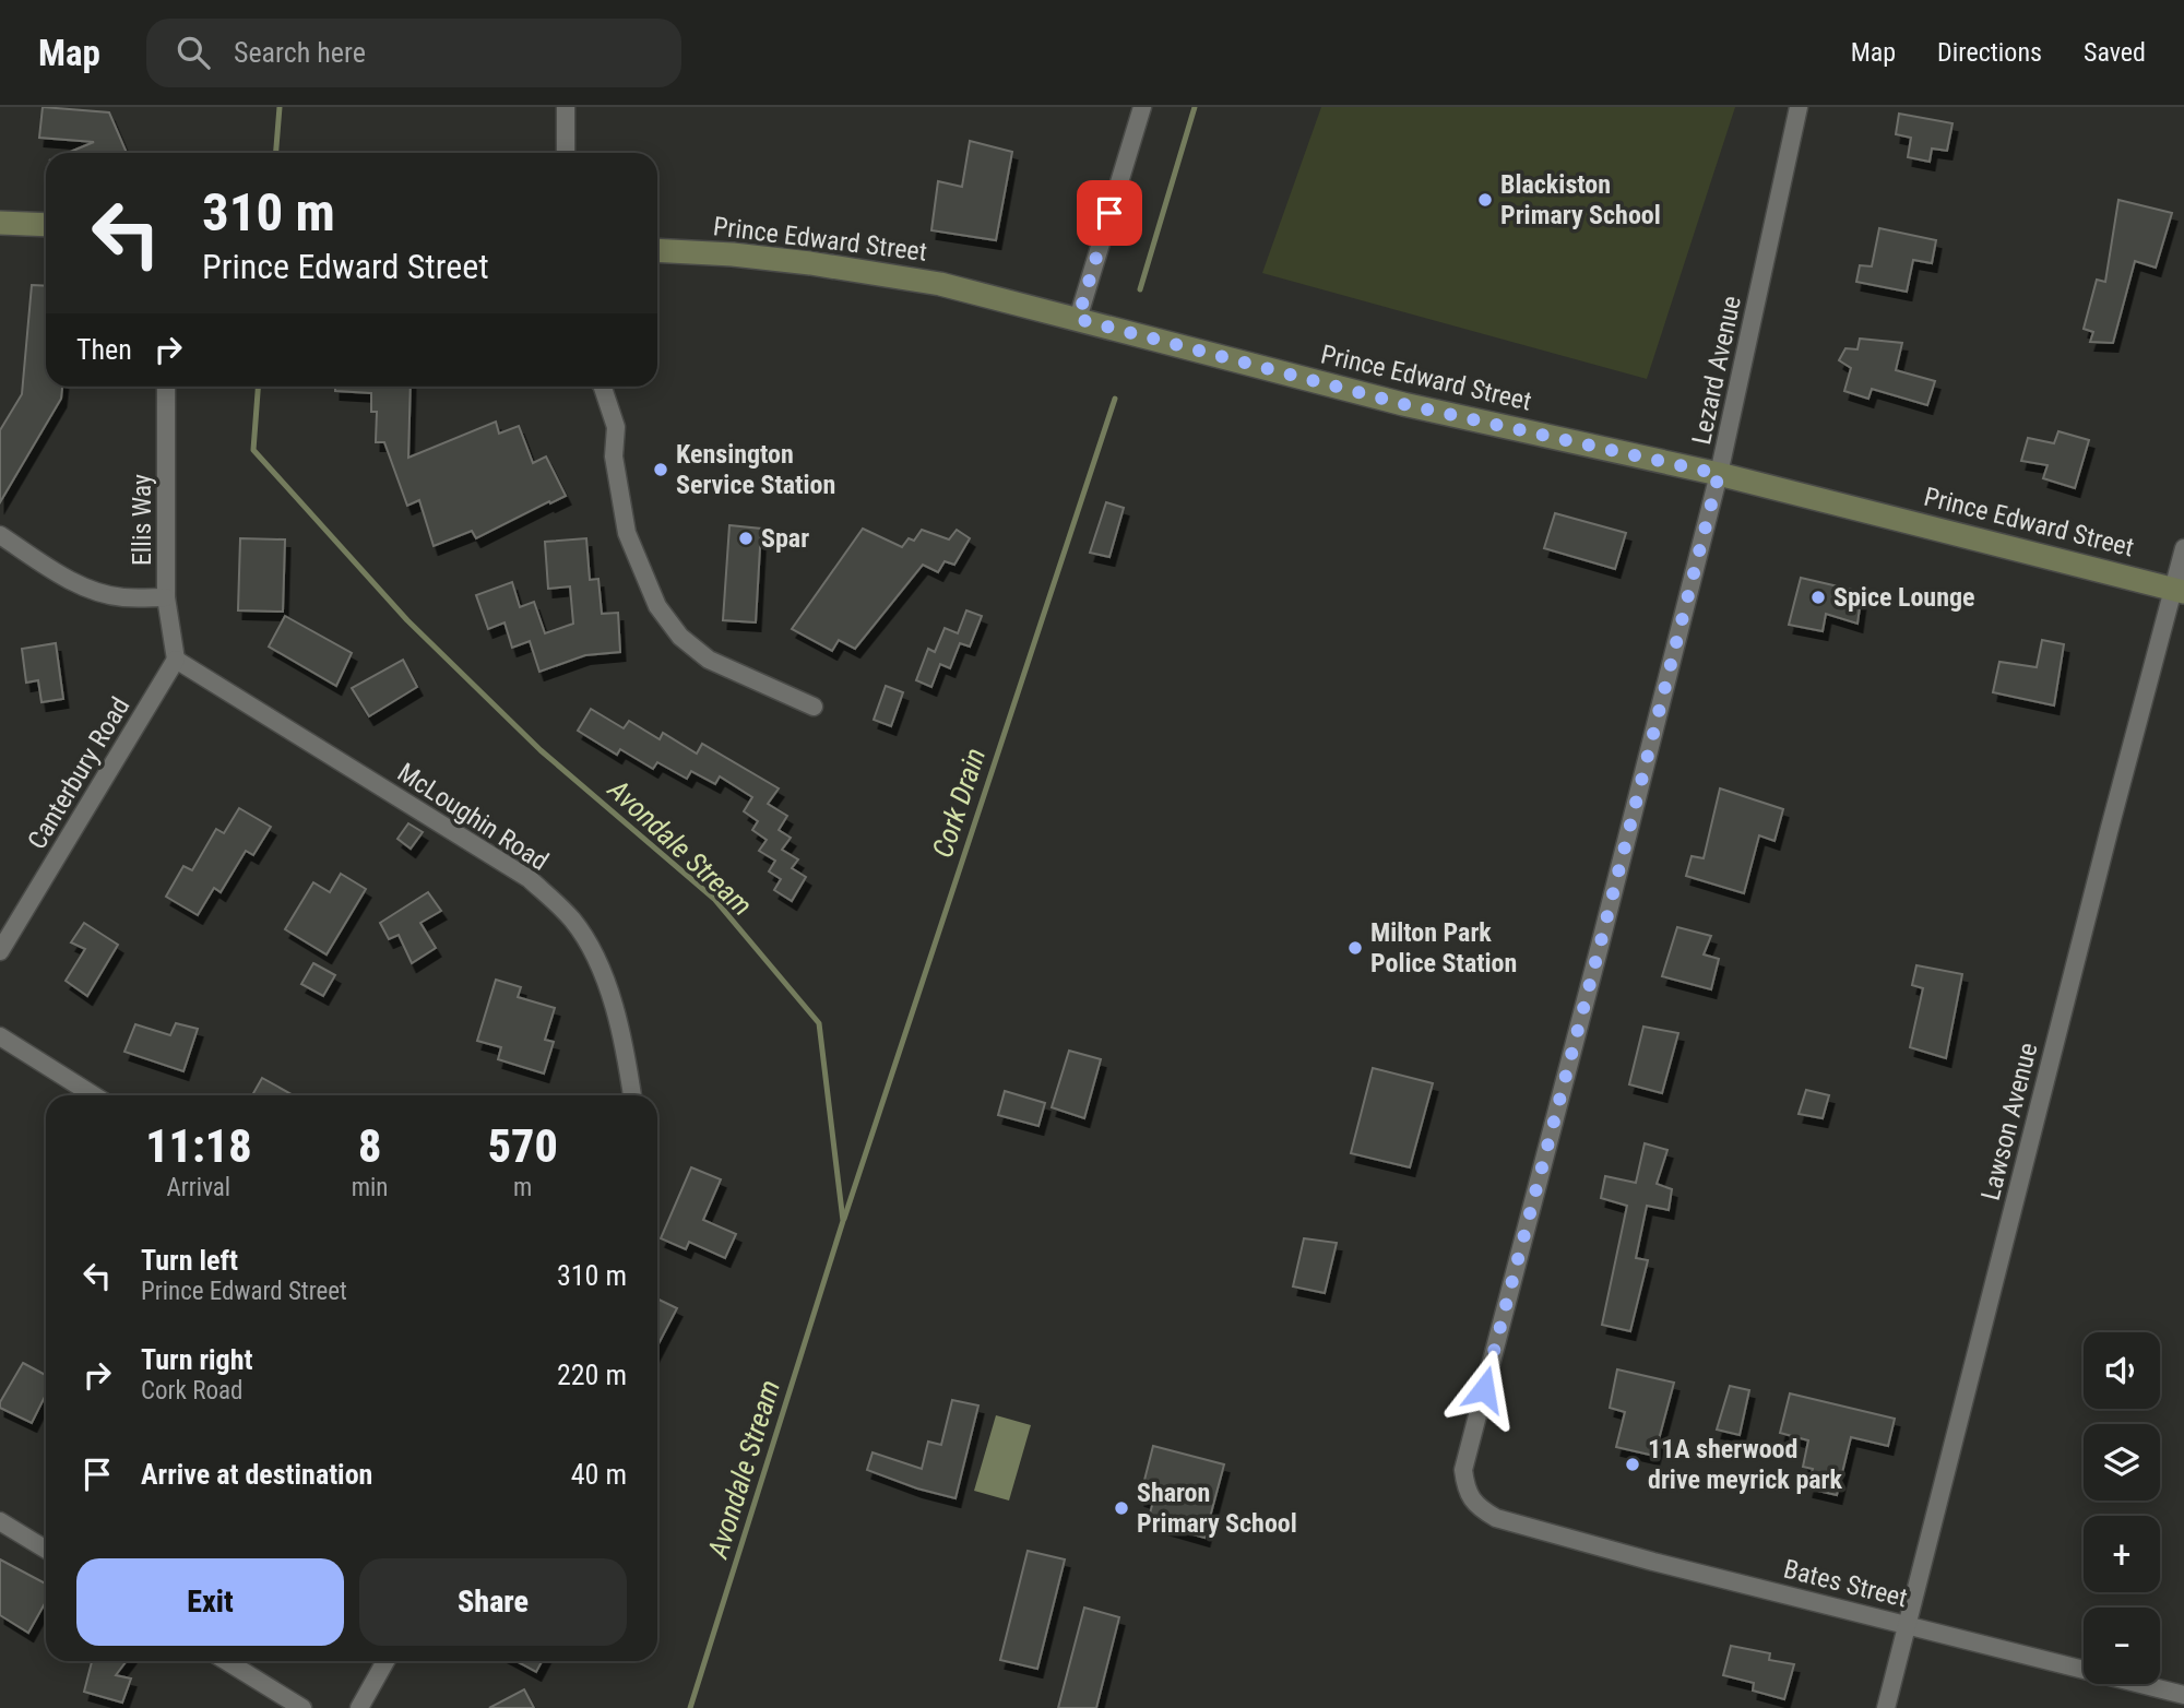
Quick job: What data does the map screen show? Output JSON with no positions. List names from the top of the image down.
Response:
{
  "streets": {
    "main road": ["Prince Edward Street"],
    "street": [
      "Lezard Avenue",
      "Ellis Way",
      "Canterbury Road",
      "McLoughin Road",
      "Lawson Avenue",
      "Bates Street"
    ]
  },
  "crossings": [
    ["Prince Edward Street", "Lezard Avenue"],
    ["Prince Edward Street", "Lawson Avenue"],
    ["Lezard Avenue", "Bates Street"],
    ["Ellis Way", "Canterbury Road"],
    ["Ellis Way", "McLoughin Road"],
    ["Canterbury Road", "McLoughin Road"],
    ["Lawson Avenue", "Bates Street"]
  ],
  "water": ["Cork Drain", "Avondale Stream"],
  "places": [
    "Blackiston Primary School",
    "Kensington Service Station",
    "Spar",
    "Spice Lounge",
    "Milton Park Police Station",
    "11A sherwood drive meyrick park",
    "Sharon Primary School"
  ],
  "page": {
    "header": "Map",
    "search": "Search here",
    "nav": ["Map", "Directions", "Saved"],
    "turn": ["310 m", "Prince Edward Street"],
    "then": "Then",
    "eta": [
      "11:18",
      "Arrival",
      "8",
      "min",
      "570",
      "m"
    ],
    "list": [
      {
        "name": "Turn left",
        "note": "Prince Edward Street",
        "value": "310 m"
      },
      {
        "name": "Turn right",
        "note": "Cork Road",
        "value": "220 m"
      },
      {
        "name": "Arrive at destination",
        "value": "40 m"
      }
    ],
    "map_buttons": ["+", "−"],
    "buttons": ["Exit", "Share"]
  }
}
